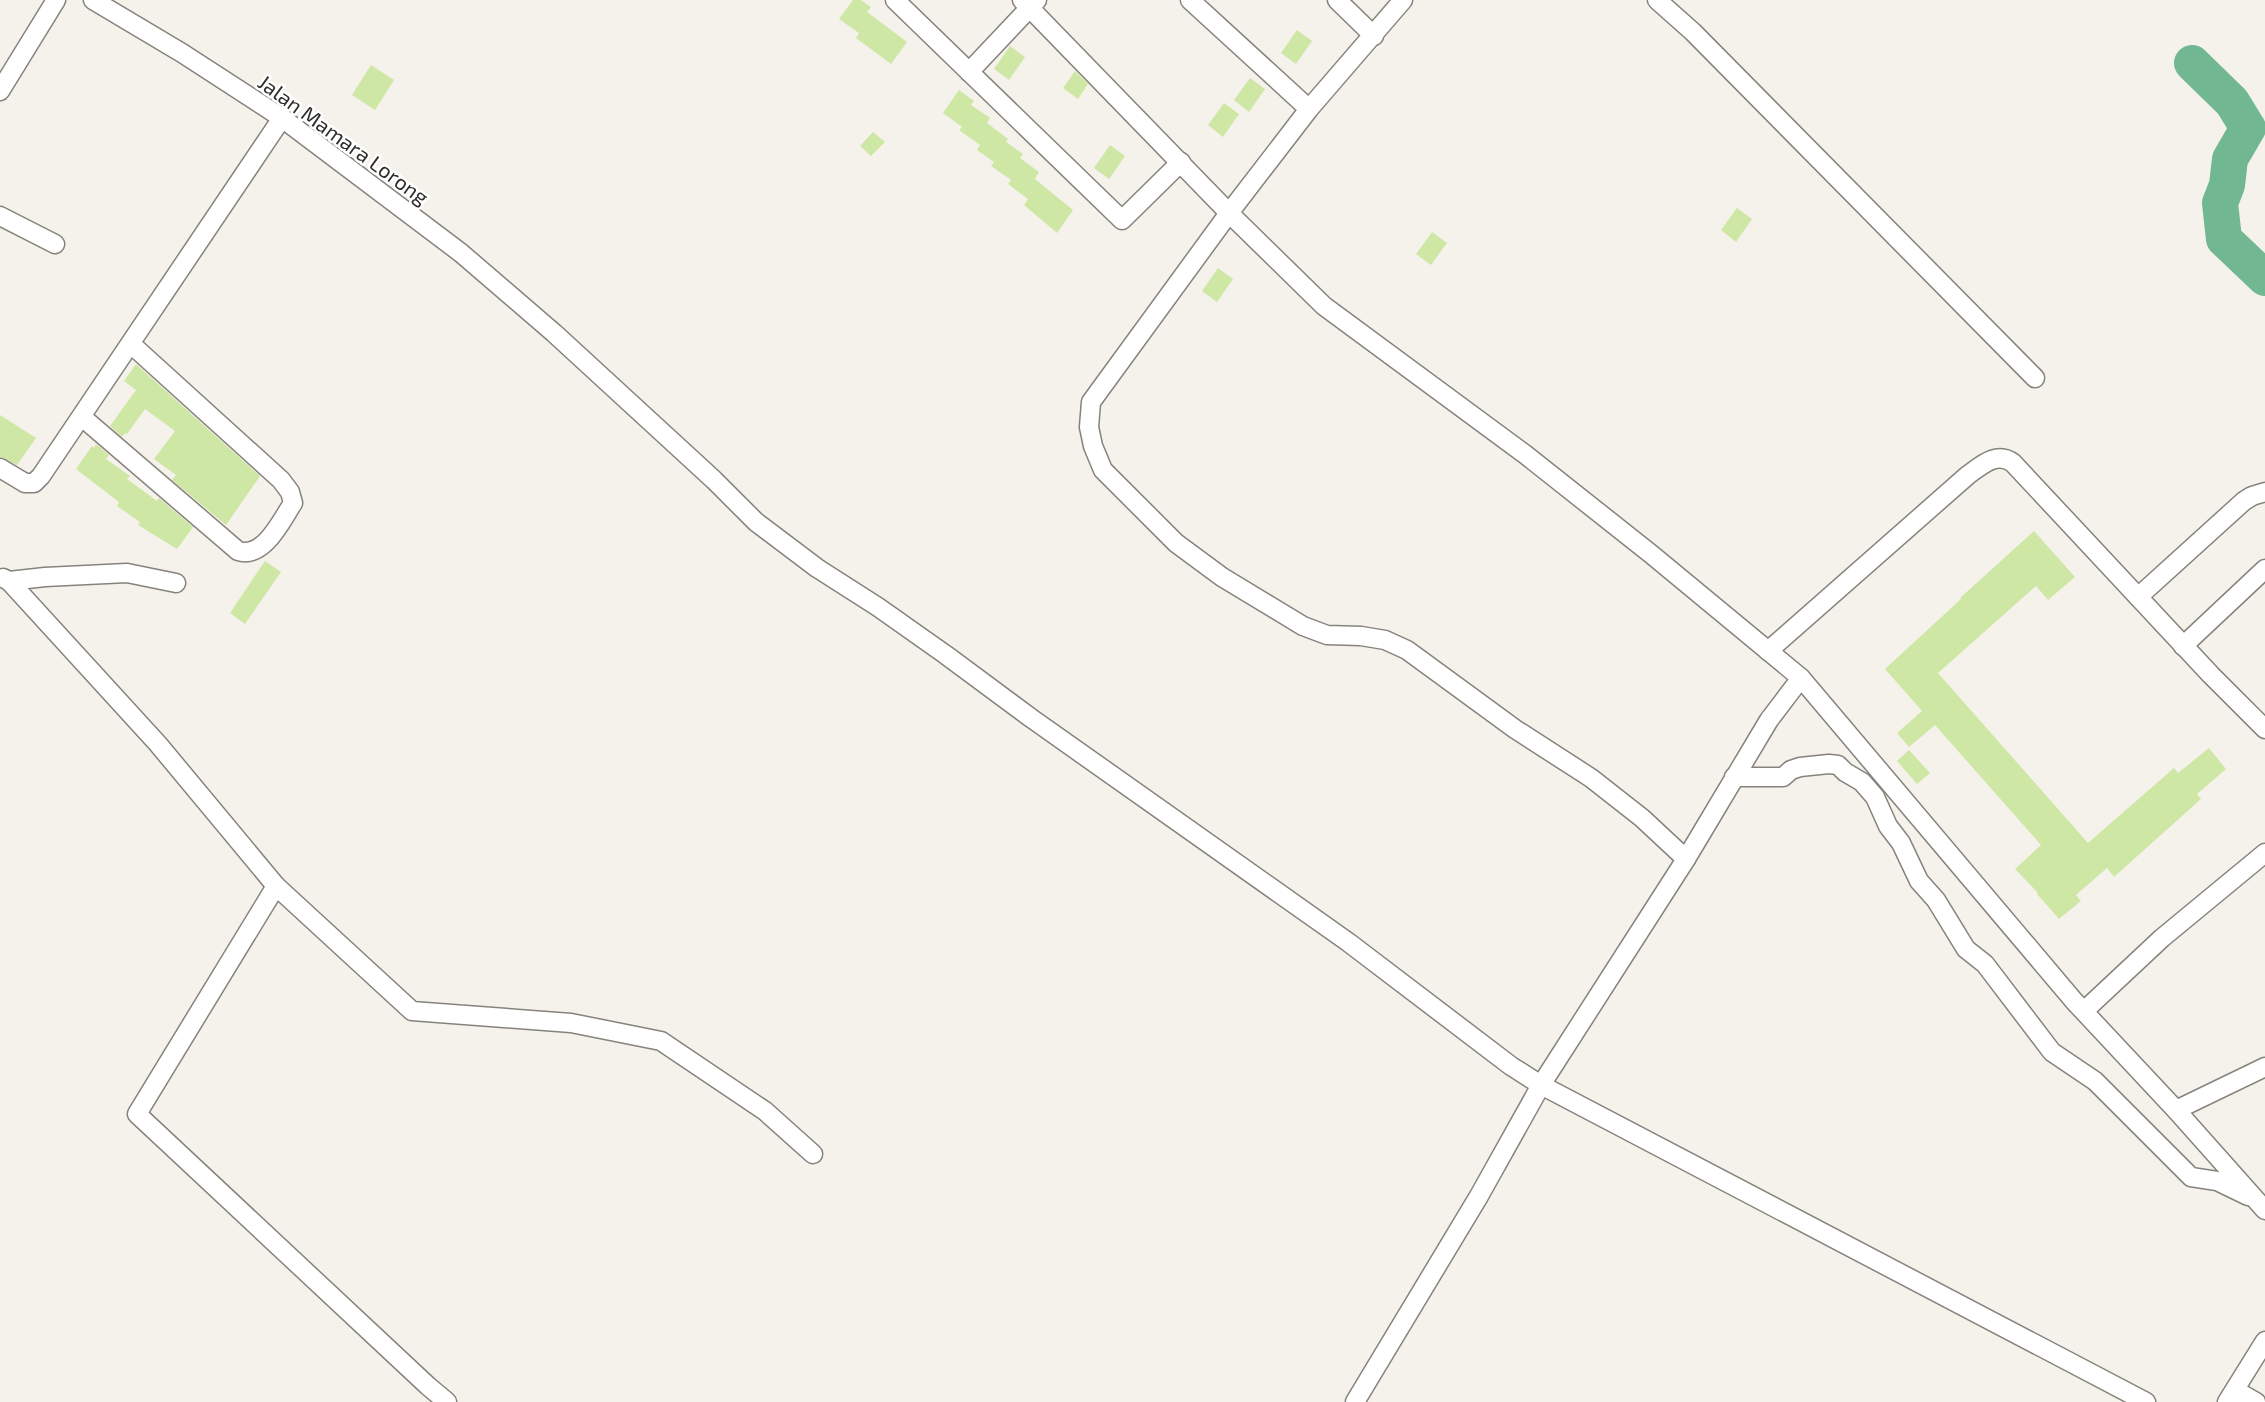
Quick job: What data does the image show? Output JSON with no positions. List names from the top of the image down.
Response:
{
  "streets": {
    "street": ["Jalan Mamara Lorong"]
  }
}
